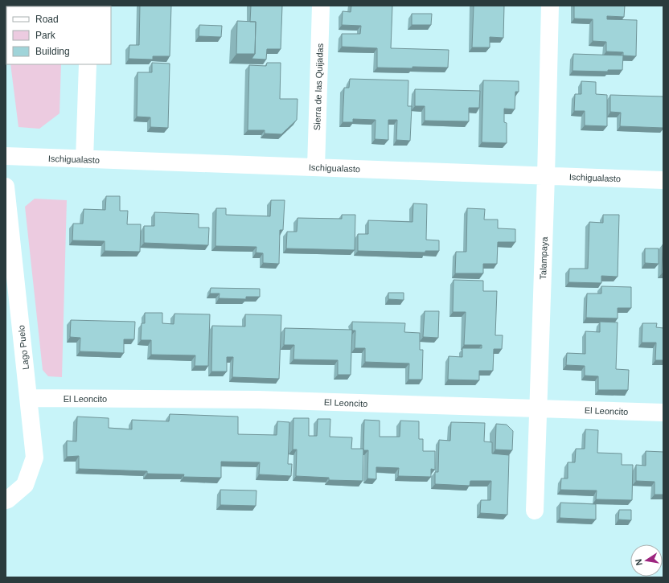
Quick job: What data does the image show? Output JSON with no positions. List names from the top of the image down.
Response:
{
  "streets": {
    "street": [
      "Sierra de las Quijadas",
      "Ischigualasto",
      "Talampaya",
      "Lago Puelo",
      "El Leoncito"
    ]
  },
  "crossings": [
    ["Sierra de las Quijadas", "Ischigualasto"],
    ["Ischigualasto", "Talampaya"],
    ["Talampaya", "El Leoncito"],
    ["Lago Puelo", "El Leoncito"]
  ],
  "legend": ["Road", "Park", "Building"],
  "north": "left"
}
